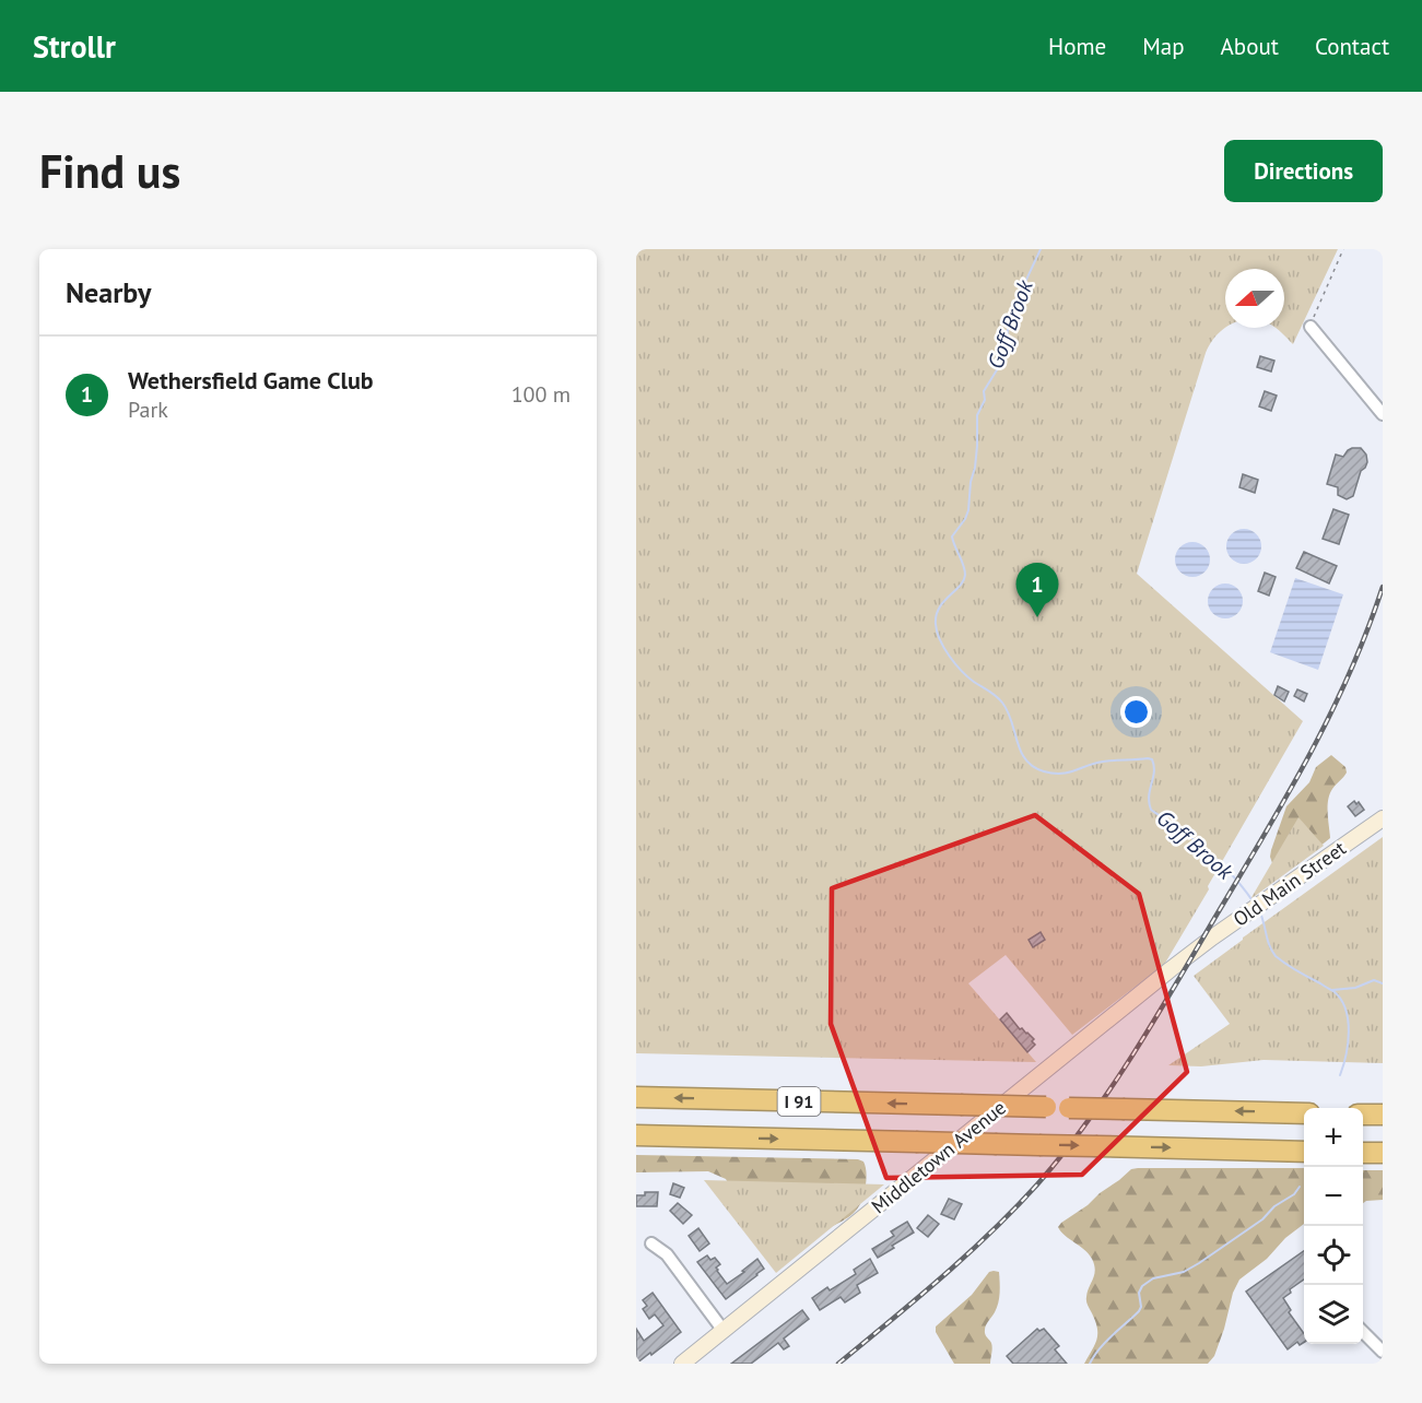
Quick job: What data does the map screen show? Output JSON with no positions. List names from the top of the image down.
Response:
{
  "streets": {
    "highway": ["I 91"],
    "street": ["Old Main Street", "Middletown Avenue"]
  },
  "crossings": [
    ["Old Main Street", "Middletown Avenue"]
  ],
  "water": ["Goff Brook"],
  "north": "left",
  "page": {
    "header": "Strollr",
    "nav": [
      "Home",
      "Map",
      "About",
      "Contact"
    ],
    "buttons": "Directions",
    "title": "Find us",
    "heading": "Nearby",
    "list": [
      {
        "mark": "1",
        "name": "Wethersfield Game Club",
        "note": "Park",
        "value": "100 m"
      }
    ],
    "pins": "1",
    "map_buttons": ["+", "−"]
  }
}
